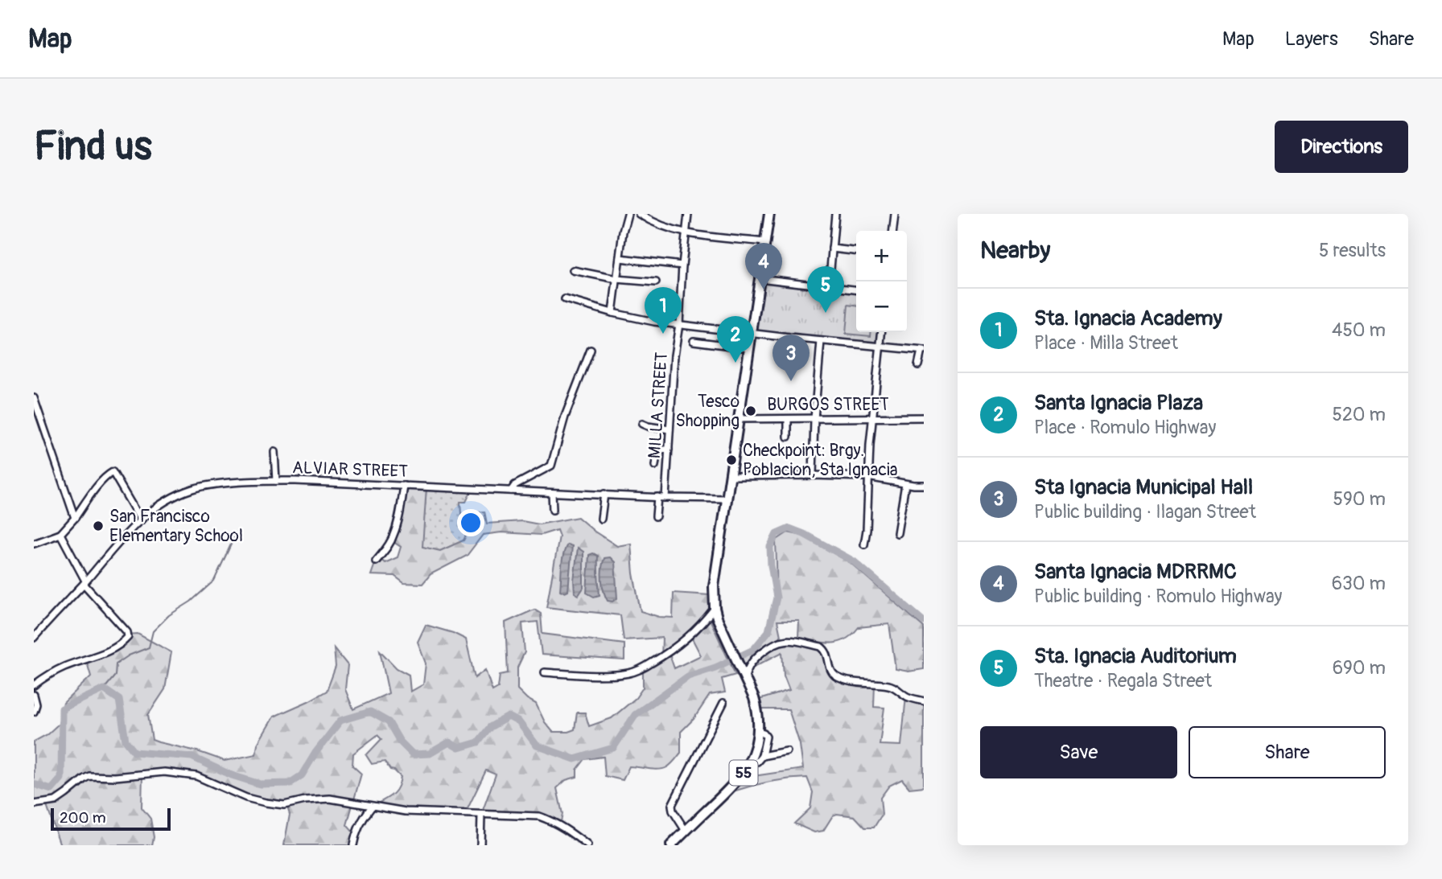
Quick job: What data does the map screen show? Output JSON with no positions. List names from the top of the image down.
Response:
{
  "streets": {
    "highway": ["55"],
    "street": ["BURGOS STREET", "MILLA STREET", "ALVIAR STREET"]
  },
  "crossings": [
    ["BURGOS STREET", "55"],
    ["MILLA STREET", "ALVIAR STREET"],
    ["ALVIAR STREET", "55"]
  ],
  "places": ["Tesco Shopping", "Checkpoint: Brgy. Poblacion, Sta Ignacia", "San Francisco Elementary School"],
  "scale_bar": "200 m",
  "page": {
    "header": "Map",
    "nav": ["Map", "Layers", "Share"],
    "buttons": [
      "Directions",
      ["Save", "Share"]
    ],
    "title": "Find us",
    "heading": ["Nearby", "5 results"],
    "map_buttons": ["+", "−"],
    "pins": [
      "4",
      "5",
      "1",
      "2",
      "3"
    ],
    "list": [
      {
        "mark": "1",
        "name": "Sta. Ignacia Academy",
        "note": "Place · Milla Street",
        "value": "450 m"
      },
      {
        "mark": "2",
        "name": "Santa Ignacia Plaza",
        "note": "Place · Romulo Highway",
        "value": "520 m"
      },
      {
        "mark": "3",
        "name": "Sta Ignacia Municipal Hall",
        "note": "Public building · Ilagan Street",
        "value": "590 m"
      },
      {
        "mark": "4",
        "name": "Santa Ignacia MDRRMC",
        "note": "Public building · Romulo Highway",
        "value": "630 m"
      },
      {
        "mark": "5",
        "name": "Sta. Ignacia Auditorium",
        "note": "Theatre · Regala Street",
        "value": "690 m"
      }
    ],
    "scale": "200 m"
  }
}
